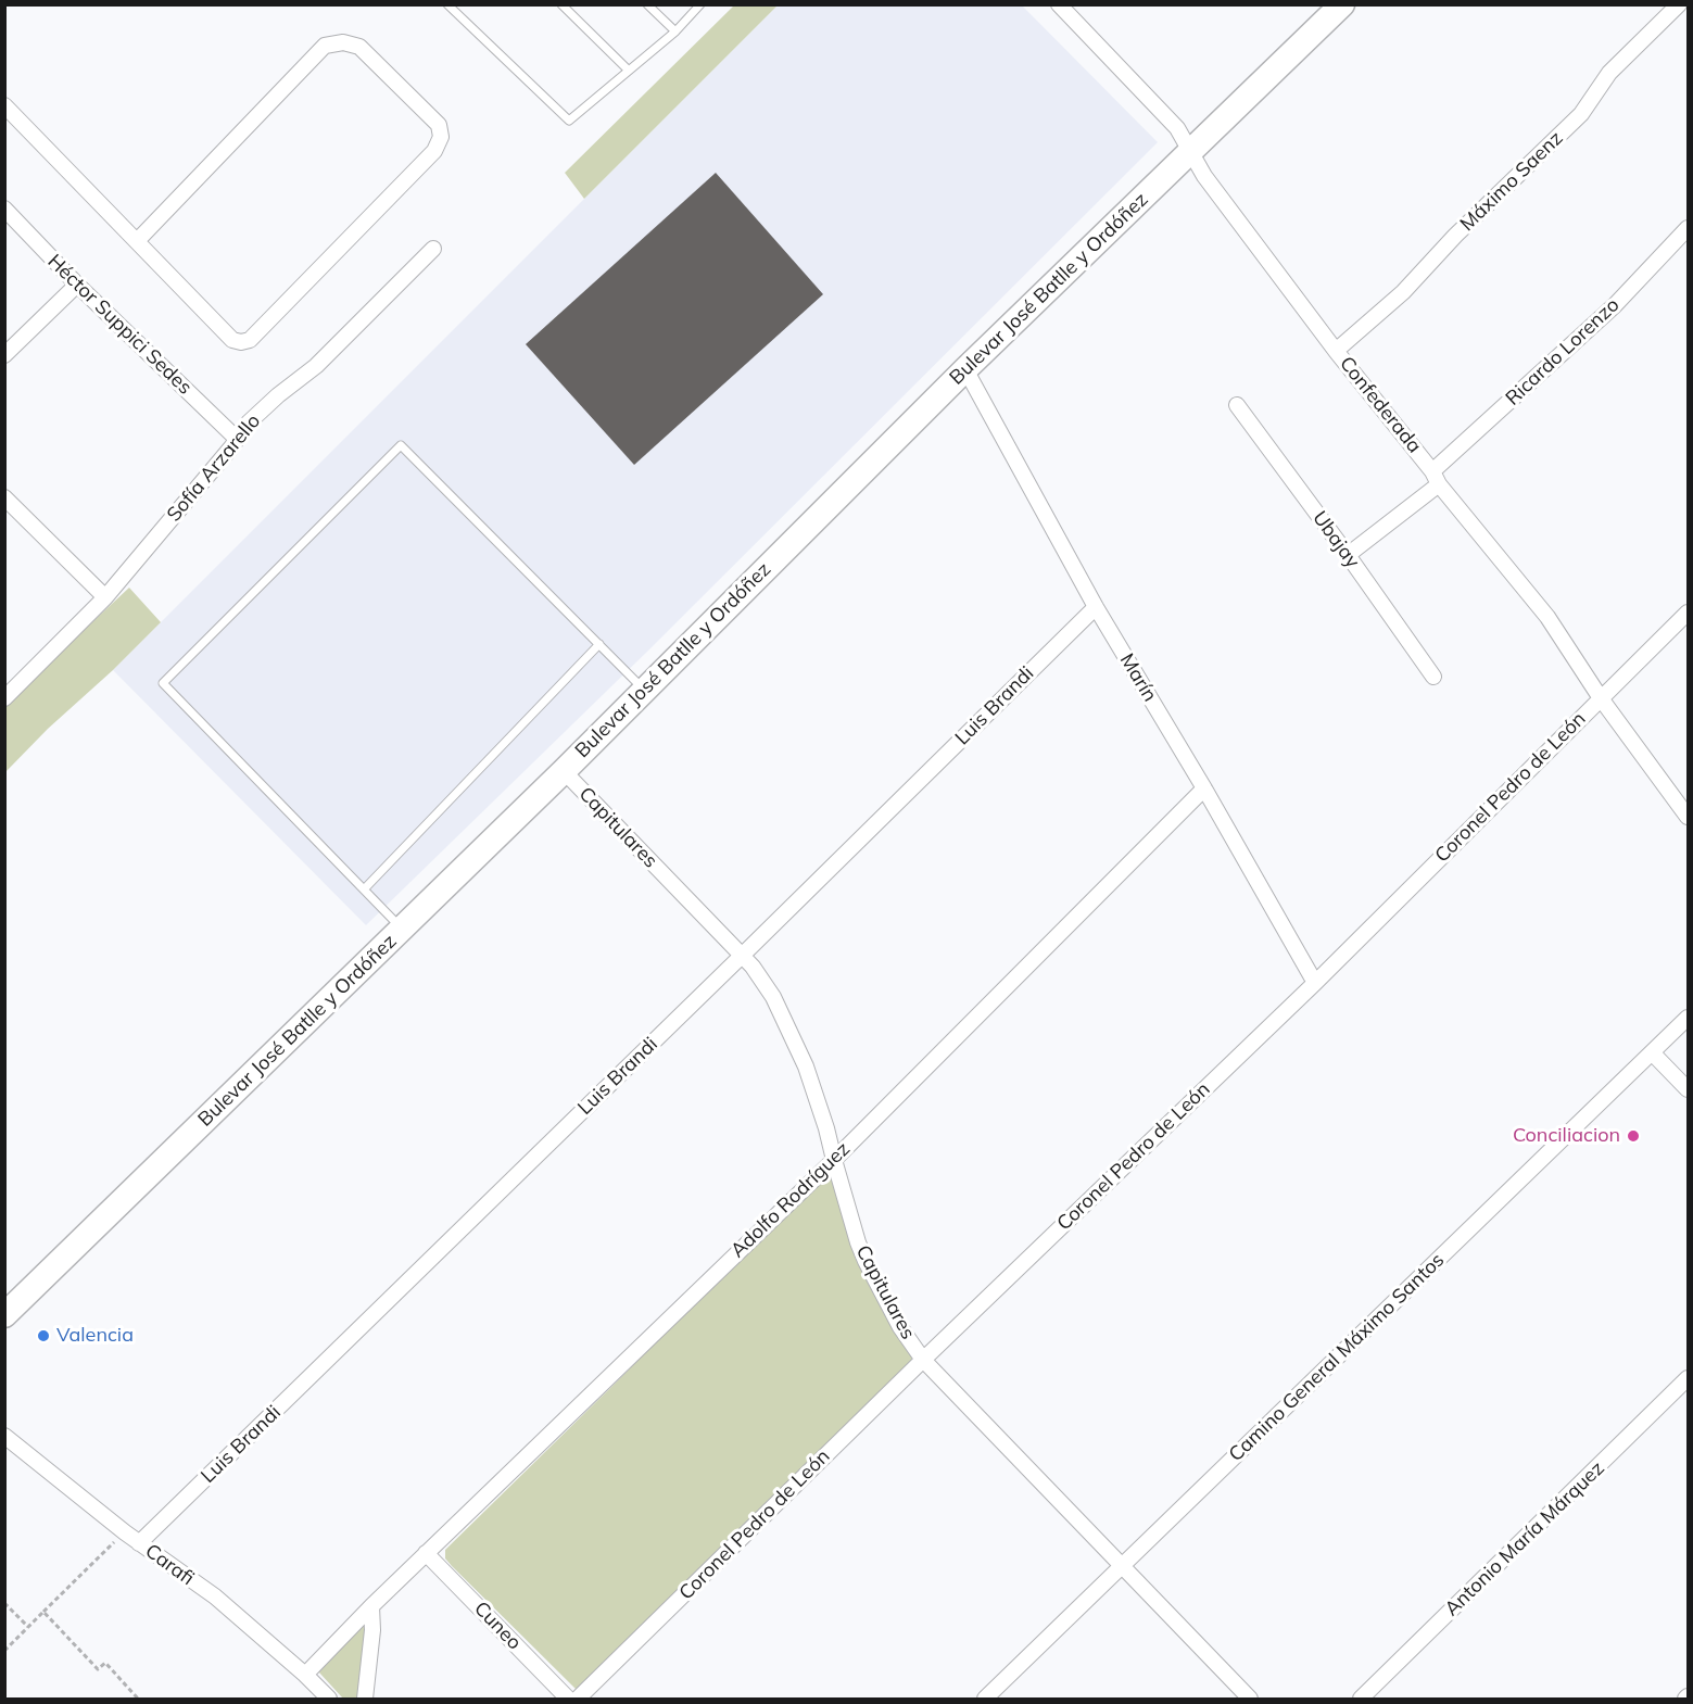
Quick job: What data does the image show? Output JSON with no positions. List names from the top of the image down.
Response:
{
  "streets": {
    "main road": ["Bulevar José Batlle y Ordóñez"],
    "street": [
      "Máximo Saenz",
      "Héctor Suppici Sedes",
      "Ricardo Lorenzo",
      "Confederada",
      "Sofía Arzarello",
      "Ubajay",
      "Marín",
      "Luis Brandi",
      "Coronel Pedro de León",
      "Capitulares",
      "Adolfo Rodríguez",
      "Camino General Máximo Santos",
      "Antonio María Márquez",
      "Carafi",
      "Cuneo"
    ]
  },
  "crossings": [
    ["Máximo Saenz", "Confederada"],
    ["Bulevar José Batlle y Ordóñez", "Confederada"],
    ["Bulevar José Batlle y Ordóñez", "Marín"],
    ["Bulevar José Batlle y Ordóñez", "Capitulares"],
    ["Héctor Suppici Sedes", "Sofía Arzarello"],
    ["Ricardo Lorenzo", "Confederada"],
    ["Ricardo Lorenzo", "Ubajay"],
    ["Confederada", "Coronel Pedro de León"],
    ["Marín", "Luis Brandi"],
    ["Marín", "Coronel Pedro de León"],
    ["Marín", "Adolfo Rodríguez"],
    ["Luis Brandi", "Capitulares"],
    ["Luis Brandi", "Carafi"],
    ["Coronel Pedro de León", "Capitulares"],
    ["Capitulares", "Adolfo Rodríguez"],
    ["Capitulares", "Camino General Máximo Santos"],
    ["Adolfo Rodríguez", "Carafi"],
    ["Adolfo Rodríguez", "Cuneo"]
  ],
  "places": ["Conciliacion", "Valencia"]
}
